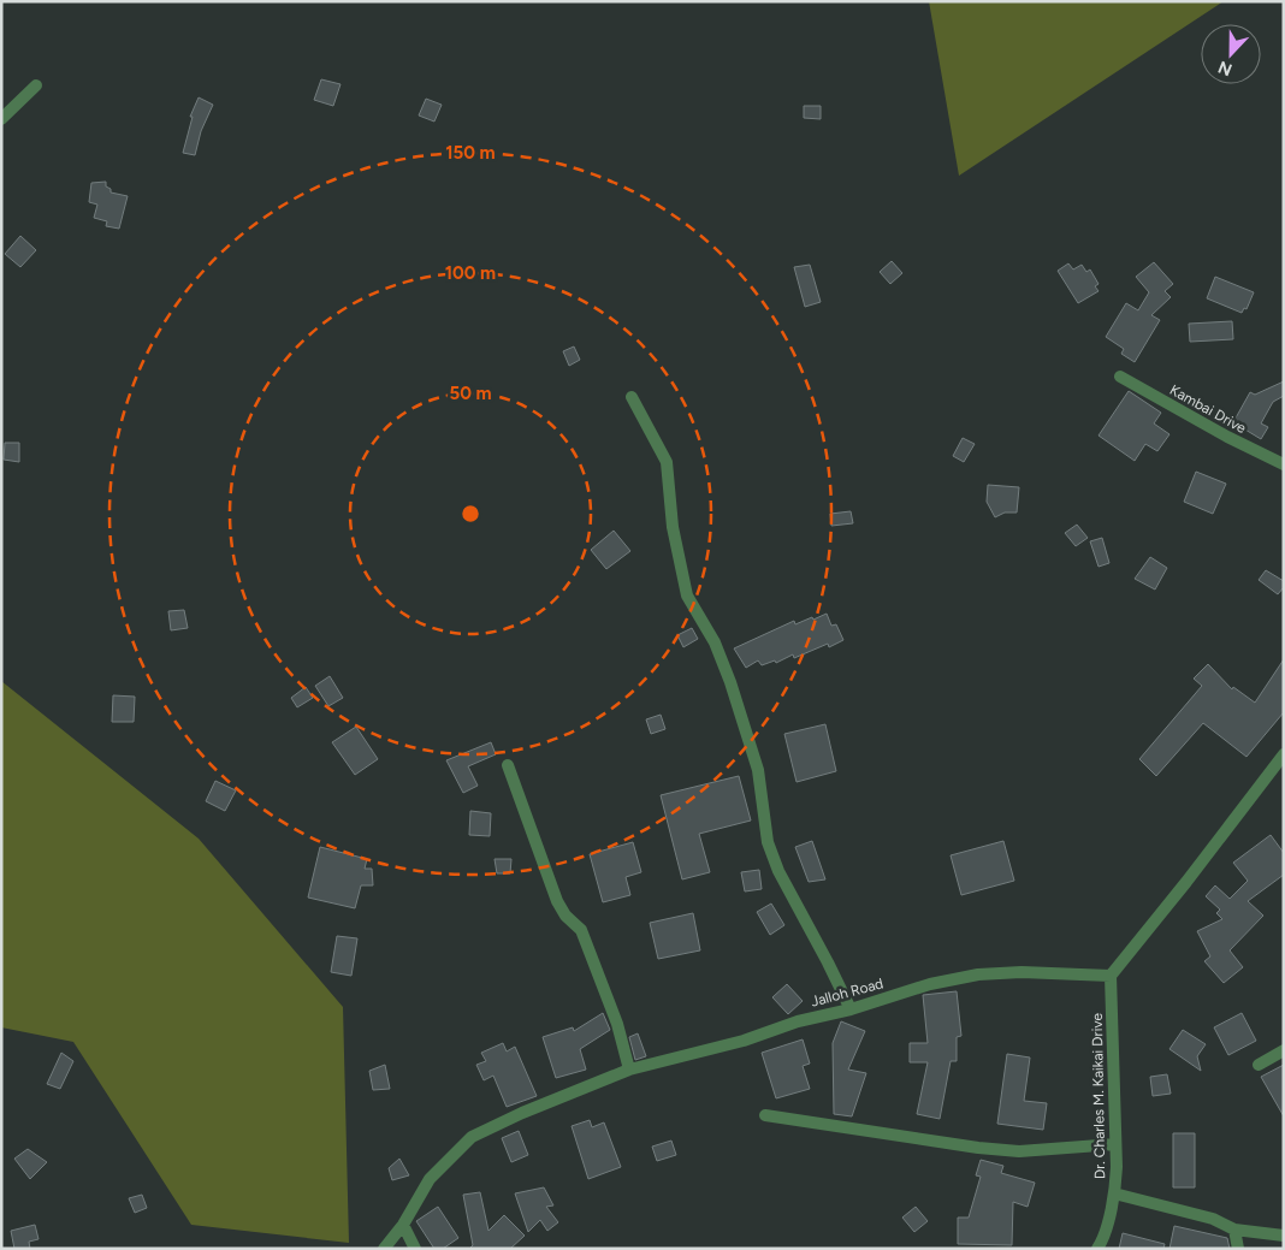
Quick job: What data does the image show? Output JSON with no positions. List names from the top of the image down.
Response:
{
  "streets": {
    "street": ["Kambai Drive", "Jalloh Road", "Dr. Charles M. Kaikai Drive"]
  },
  "crossings": [
    ["Jalloh Road", "Dr. Charles M. Kaikai Drive"]
  ],
  "north": "bottom",
  "rings": ["150 m", "100 m", "50 m"]
}
